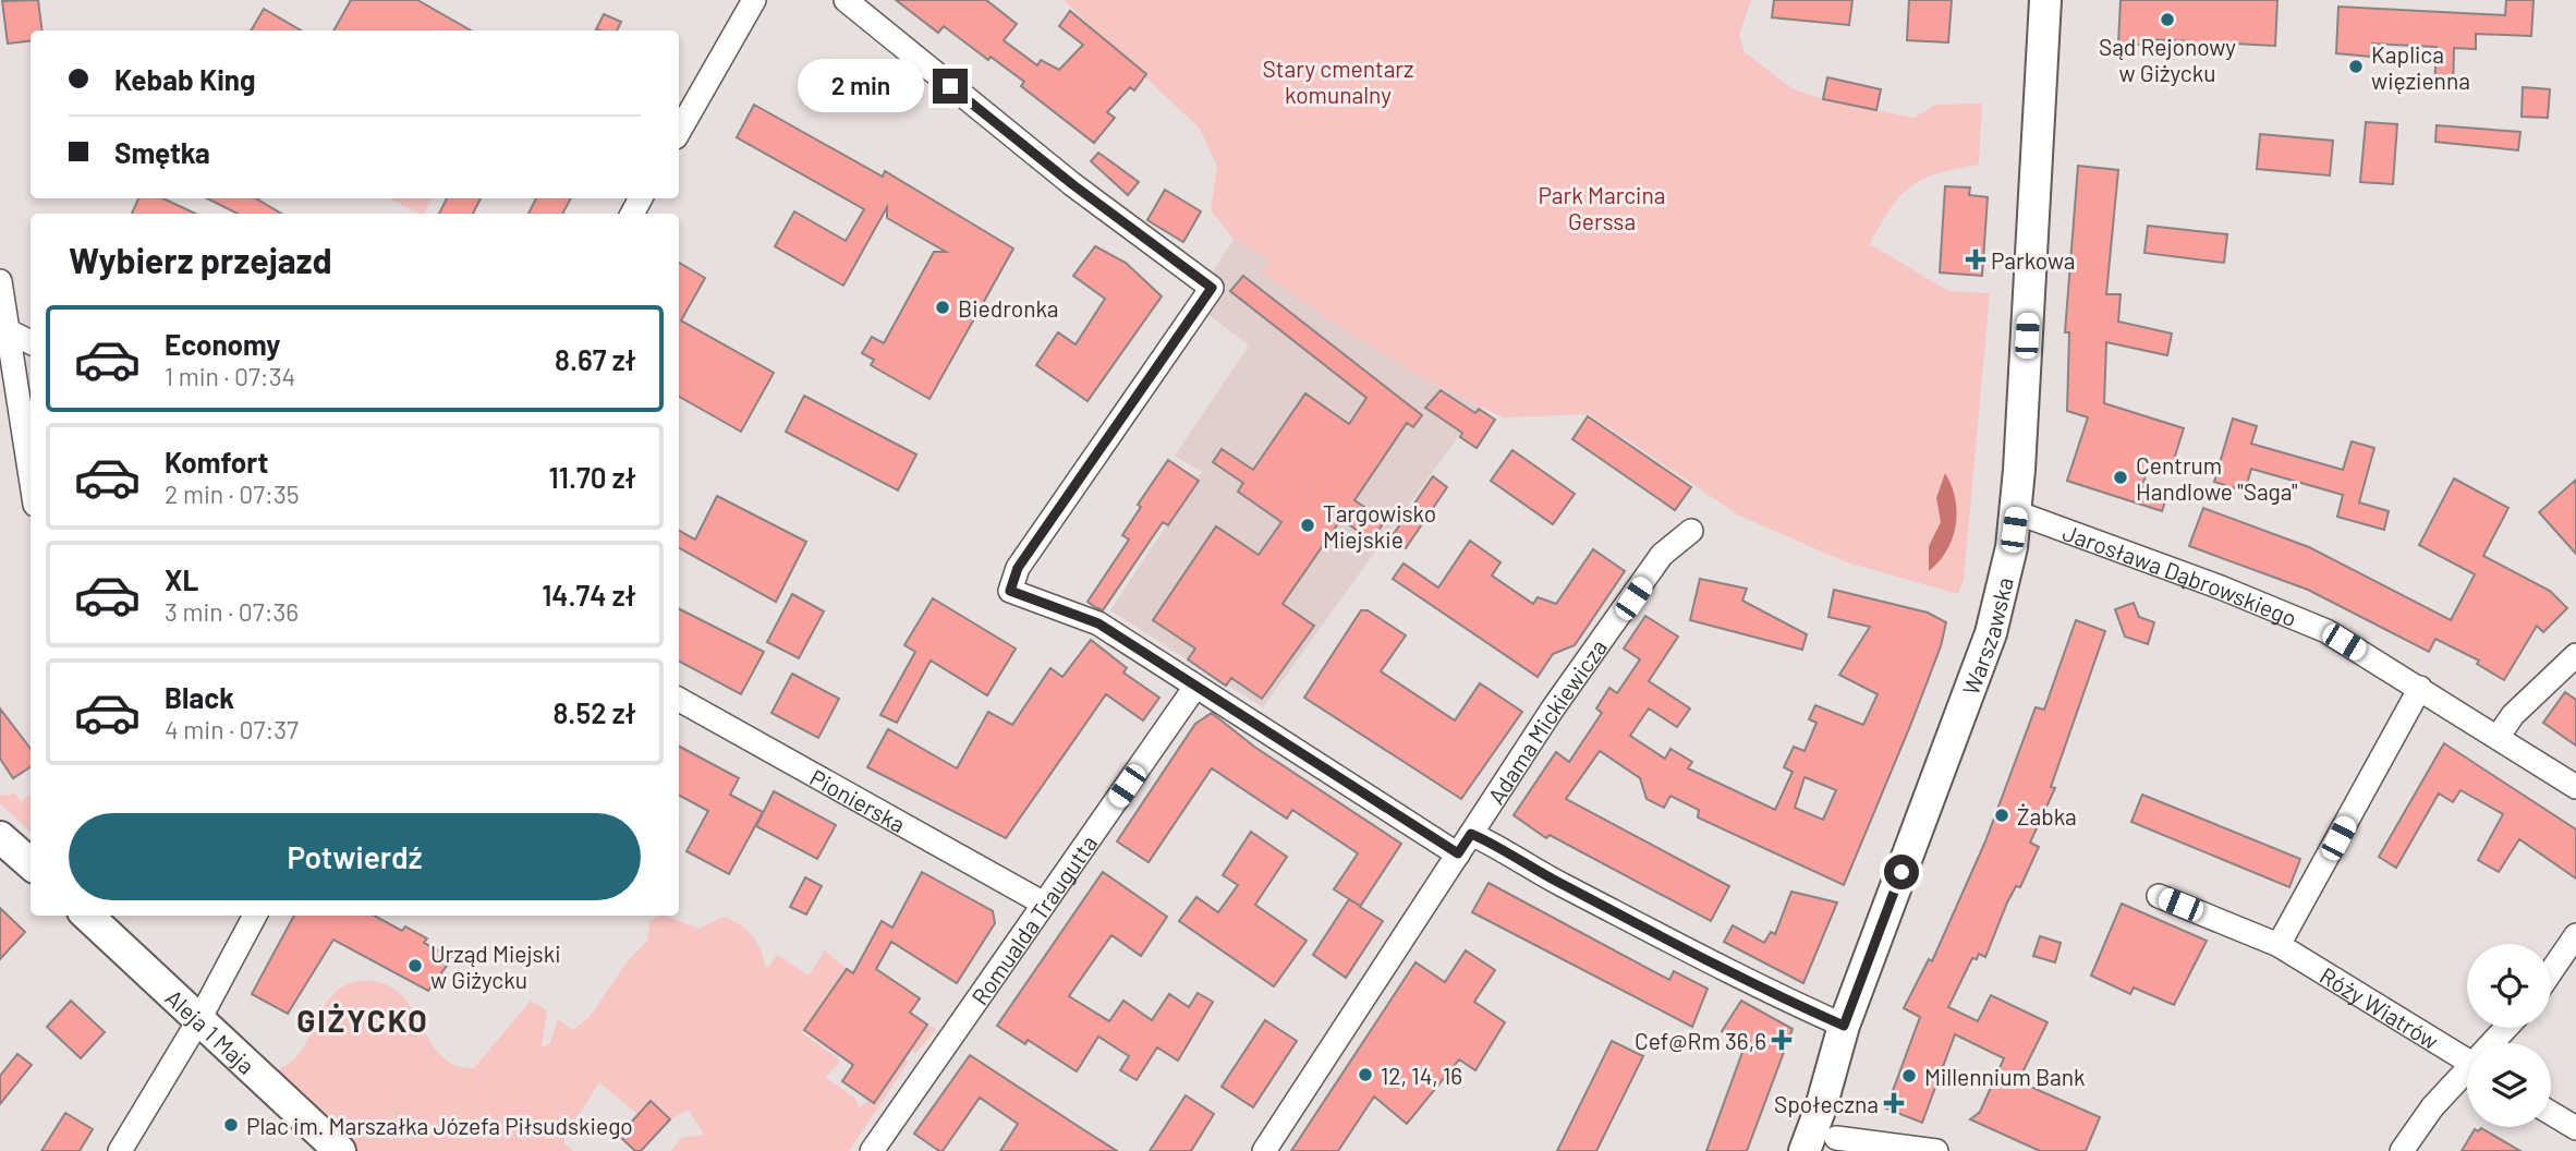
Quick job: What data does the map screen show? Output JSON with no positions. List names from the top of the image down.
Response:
{
  "streets": {
    "street": [
      "Jarosława Dąbrowskiego",
      "Warszawska",
      "Adama Mickiewicza",
      "Pionierska",
      "Romualda Traugutta",
      "Róży Wiatrów",
      "Aleja 1 Maja"
    ]
  },
  "crossings": [
    ["Jarosława Dąbrowskiego", "Warszawska"],
    ["Pionierska", "Romualda Traugutta"]
  ],
  "districts": ["GIŻYCKO"],
  "parks": ["Stary cmentarz komunalny", "Park Marcina Gerssa"],
  "places": {
    "other": [
      "Sąd Rejonowy w Giżycku",
      "Kaplica więzienna",
      "Biedronka",
      "Centrum Handlowe \"Saga\"",
      "Targowisko Miejskie",
      "Żabka",
      "Urząd Miejski w Giżycku",
      "12, 14, 16",
      "Millennium Bank",
      "Plac im. Marszałka Józefa Piłsudskiego"
    ],
    "health": ["Parkowa", "Cef@Rm 36,6", "Społeczna"]
  },
  "page": {
    "banner": ["Kebab King", "Smętka"],
    "bubble": "2 min",
    "heading": "Wybierz przejazd",
    "list": [
      {
        "name": "Economy",
        "note": "1 min · 07:34",
        "value": "8.67 zł"
      },
      {
        "name": "Komfort",
        "note": "2 min · 07:35",
        "value": "11.70 zł"
      },
      {
        "name": "XL",
        "note": "3 min · 07:36",
        "value": "14.74 zł"
      },
      {
        "name": "Black",
        "note": "4 min · 07:37",
        "value": "8.52 zł"
      }
    ],
    "buttons": "Potwierdź"
  }
}
